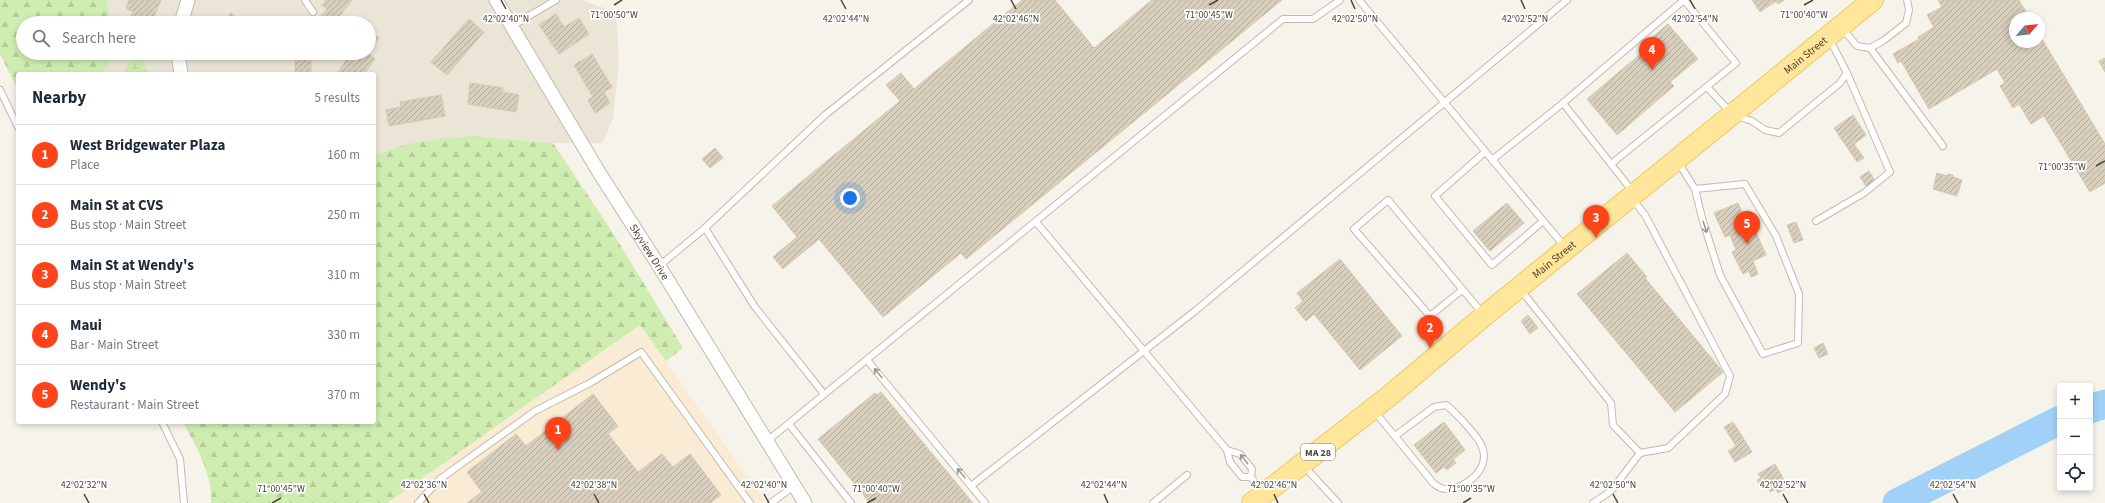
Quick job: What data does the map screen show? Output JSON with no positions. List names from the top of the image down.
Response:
{
  "streets": {
    "main road": ["Main Street", "MA 28"],
    "street": ["Skyview Drive"]
  },
  "north": "top right",
  "page": {
    "search": "Search here",
    "pins": [
      "4",
      "3",
      "5",
      "2",
      "1"
    ],
    "heading": ["Nearby", "5 results"],
    "list": [
      {
        "mark": "1",
        "name": "West Bridgewater Plaza",
        "note": "Place",
        "value": "160 m"
      },
      {
        "mark": "2",
        "name": "Main St at CVS",
        "note": "Bus stop · Main Street",
        "value": "250 m"
      },
      {
        "mark": "3",
        "name": "Main St at Wendy's",
        "note": "Bus stop · Main Street",
        "value": "310 m"
      },
      {
        "mark": "4",
        "name": "Maui",
        "note": "Bar · Main Street",
        "value": "330 m"
      },
      {
        "mark": "5",
        "name": "Wendy's",
        "note": "Restaurant · Main Street",
        "value": "370 m"
      }
    ],
    "map_buttons": ["+", "−"]
  },
  "coordinates": [
    "71°00'50\"W",
    "71°00'45\"W",
    "71°00'40\"W",
    "42°02'40\"N",
    "42°02'44\"N",
    "42°02'46\"N",
    "42°02'50\"N",
    "42°02'52\"N",
    "42°02'54\"N",
    "71°00'35\"W",
    "42°02'32\"N",
    "42°02'36\"N",
    "42°02'38\"N"
  ]
}
